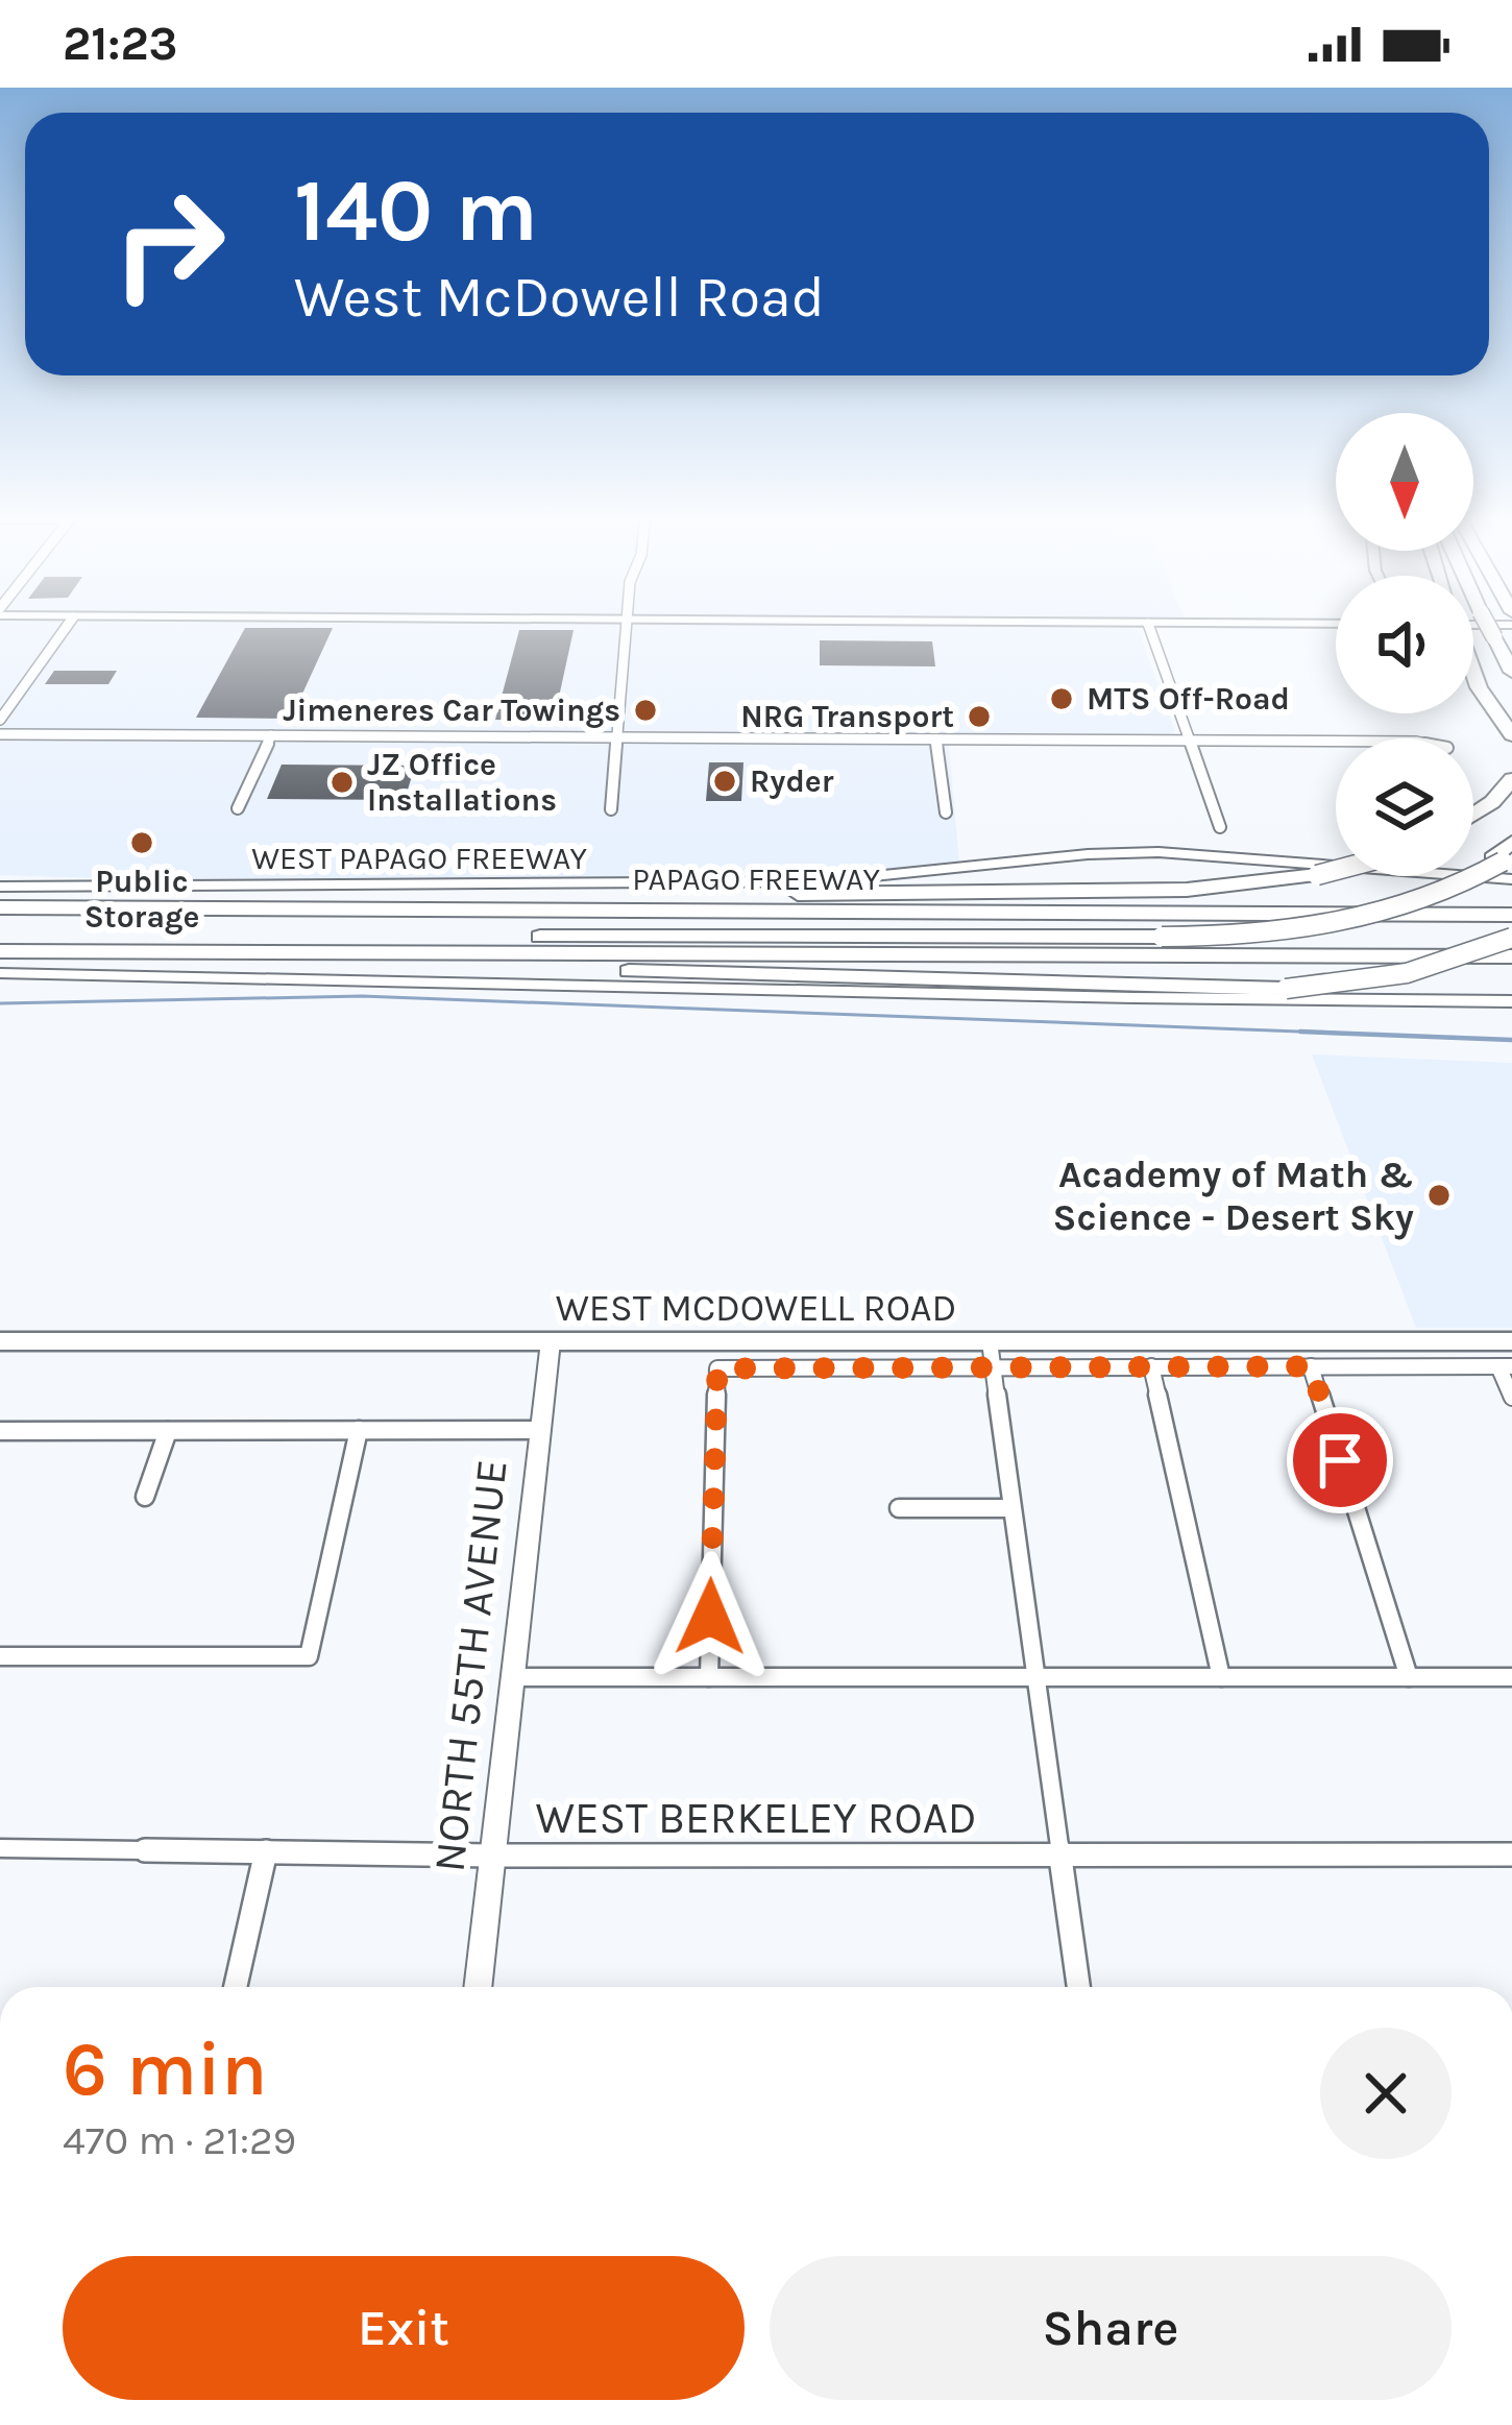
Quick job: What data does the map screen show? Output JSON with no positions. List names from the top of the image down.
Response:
{
  "streets": {
    "highway": ["PAPAGO FREEWAY"],
    "main road": ["WEST PAPAGO FREEWAY", "WEST MCDOWELL ROAD", "NORTH 55TH AVENUE"],
    "street": ["WEST BERKELEY ROAD"]
  },
  "crossings": [
    ["WEST MCDOWELL ROAD", "NORTH 55TH AVENUE"],
    ["NORTH 55TH AVENUE", "WEST BERKELEY ROAD"]
  ],
  "places": [
    "MTS Off-Road",
    "Jimeneres Car Towings",
    "NRG Transport",
    "Ryder",
    "JZ Office Installations",
    "Public Storage",
    "Academy of Math & Science - Desert Sky"
  ],
  "north": "bottom",
  "page": {
    "status": "21:23",
    "turn": ["140 m", "West McDowell Road"],
    "heading": ["6 min", "470 m · 21:29"],
    "buttons": ["Exit", "Share"]
  }
}
